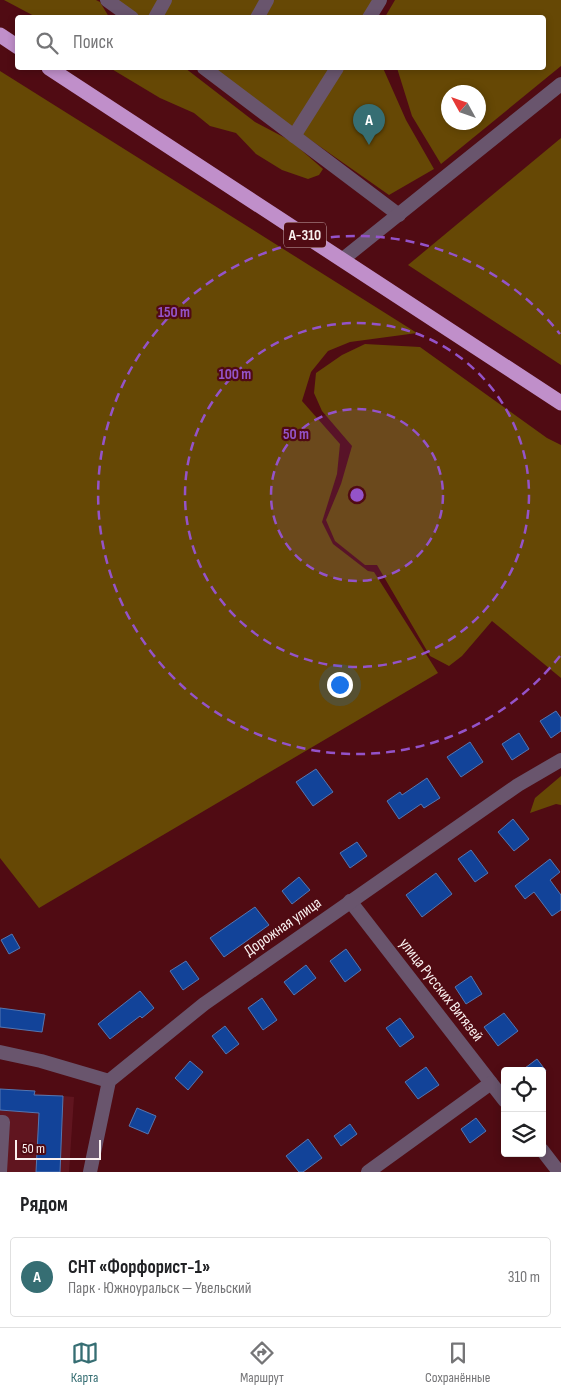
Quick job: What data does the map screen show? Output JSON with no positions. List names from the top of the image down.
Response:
{
  "streets": {
    "highway": ["А-310"],
    "street": ["Дорожная улица", "улица Русских Витязей"]
  },
  "crossings": [
    ["Дорожная улица", "улица Русских Витязей"]
  ],
  "scale_bar": "50 m",
  "north": "top left",
  "page": {
    "search": "Поиск",
    "pins": "A",
    "scale": "50 m",
    "heading": "Рядом",
    "list": [
      {
        "mark": "A",
        "name": "СНТ «Форфорист-1»",
        "note": "Парк · Южноуральск — Увельский",
        "value": "310 m"
      }
    ],
    "nav": ["Карта", "Маршрут", "Сохранённые"]
  },
  "rings": ["150 m", "100 m", "50 m"]
}
